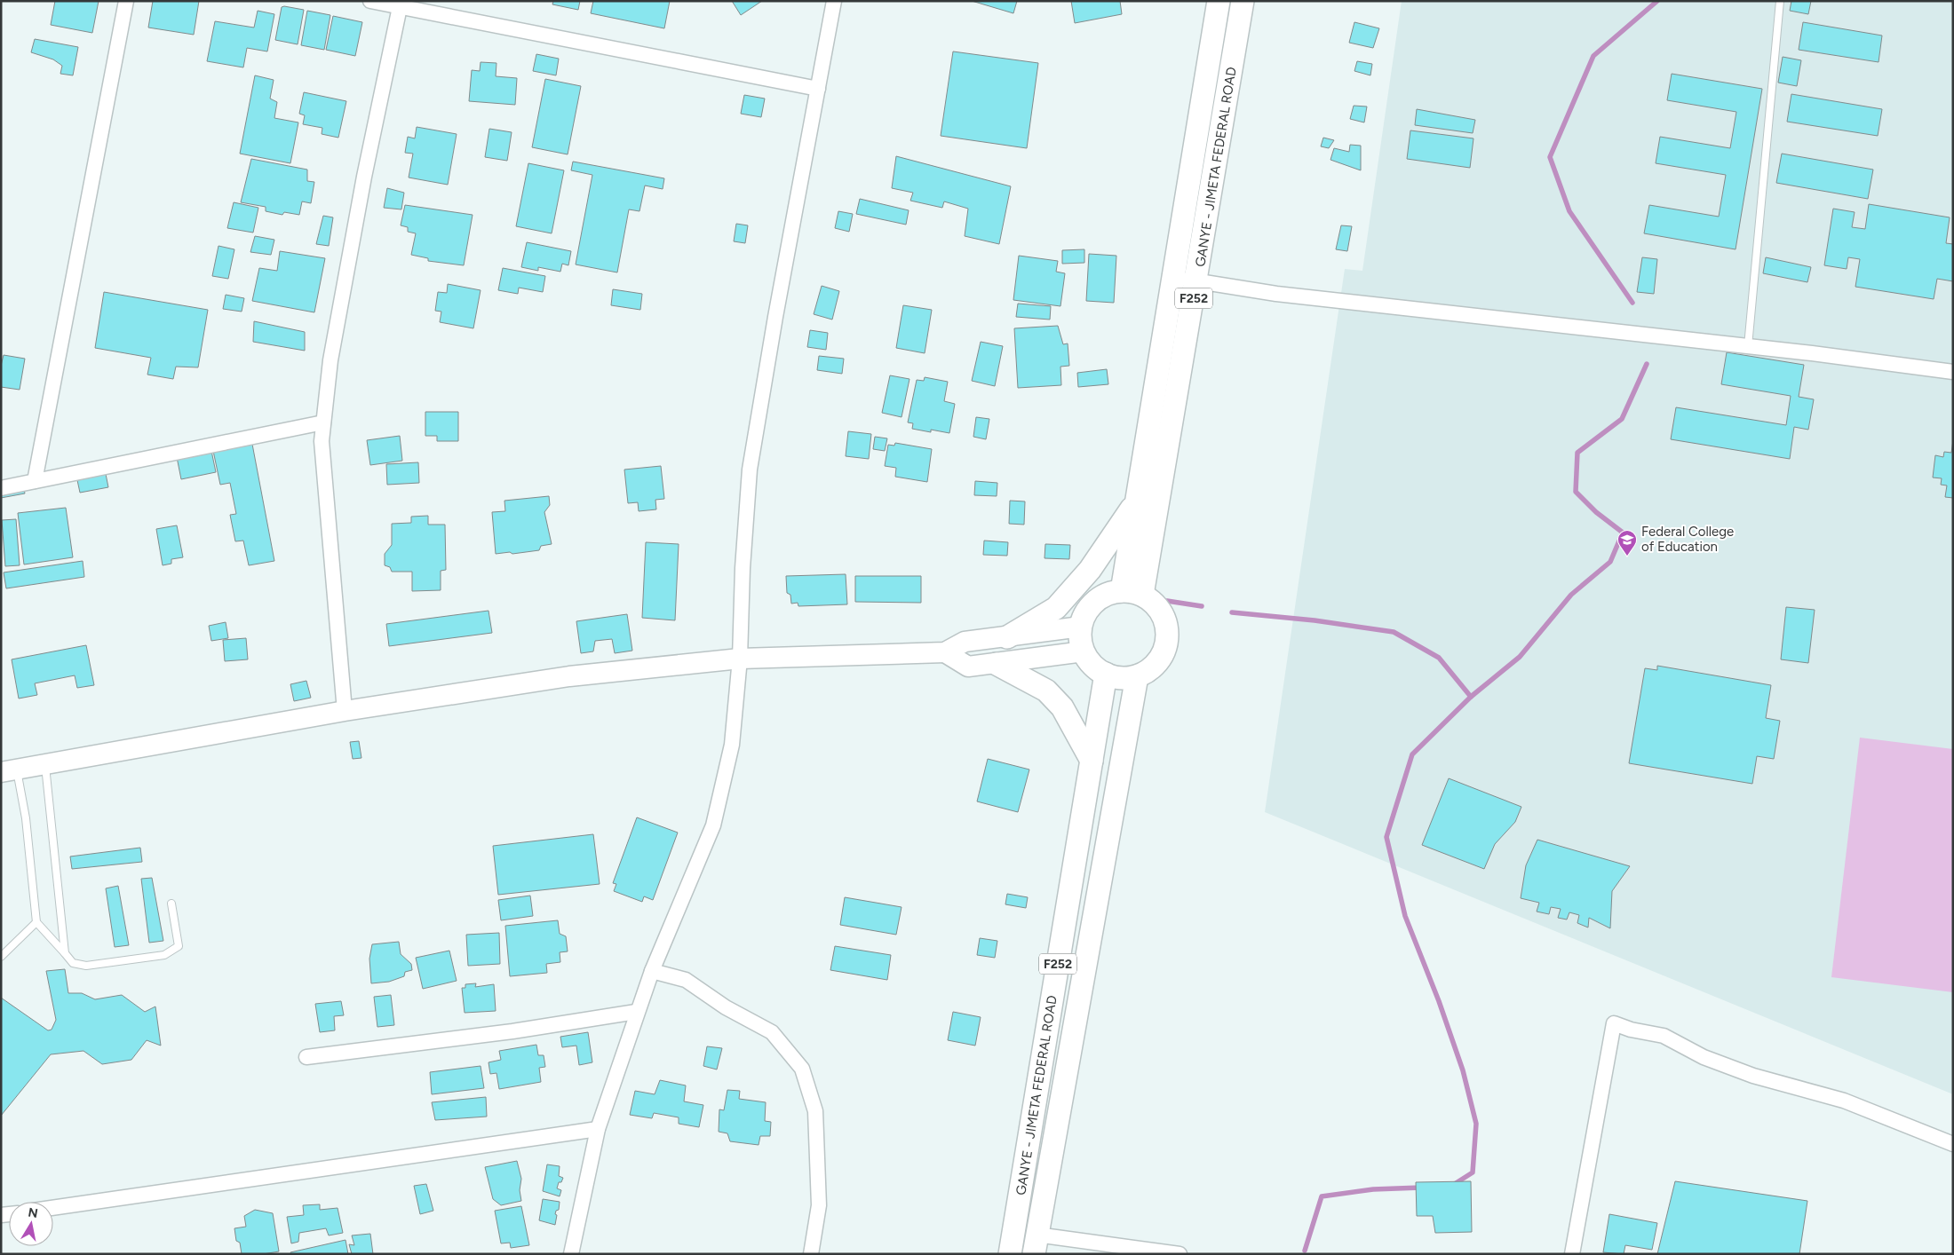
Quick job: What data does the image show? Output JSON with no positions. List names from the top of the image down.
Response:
{
  "streets": {
    "main road": ["GANYE - JIMETA FEDERAL ROAD", "F252"]
  },
  "places": {
    "school or university": ["Federal College of Education"]
  },
  "north": "top"
}
